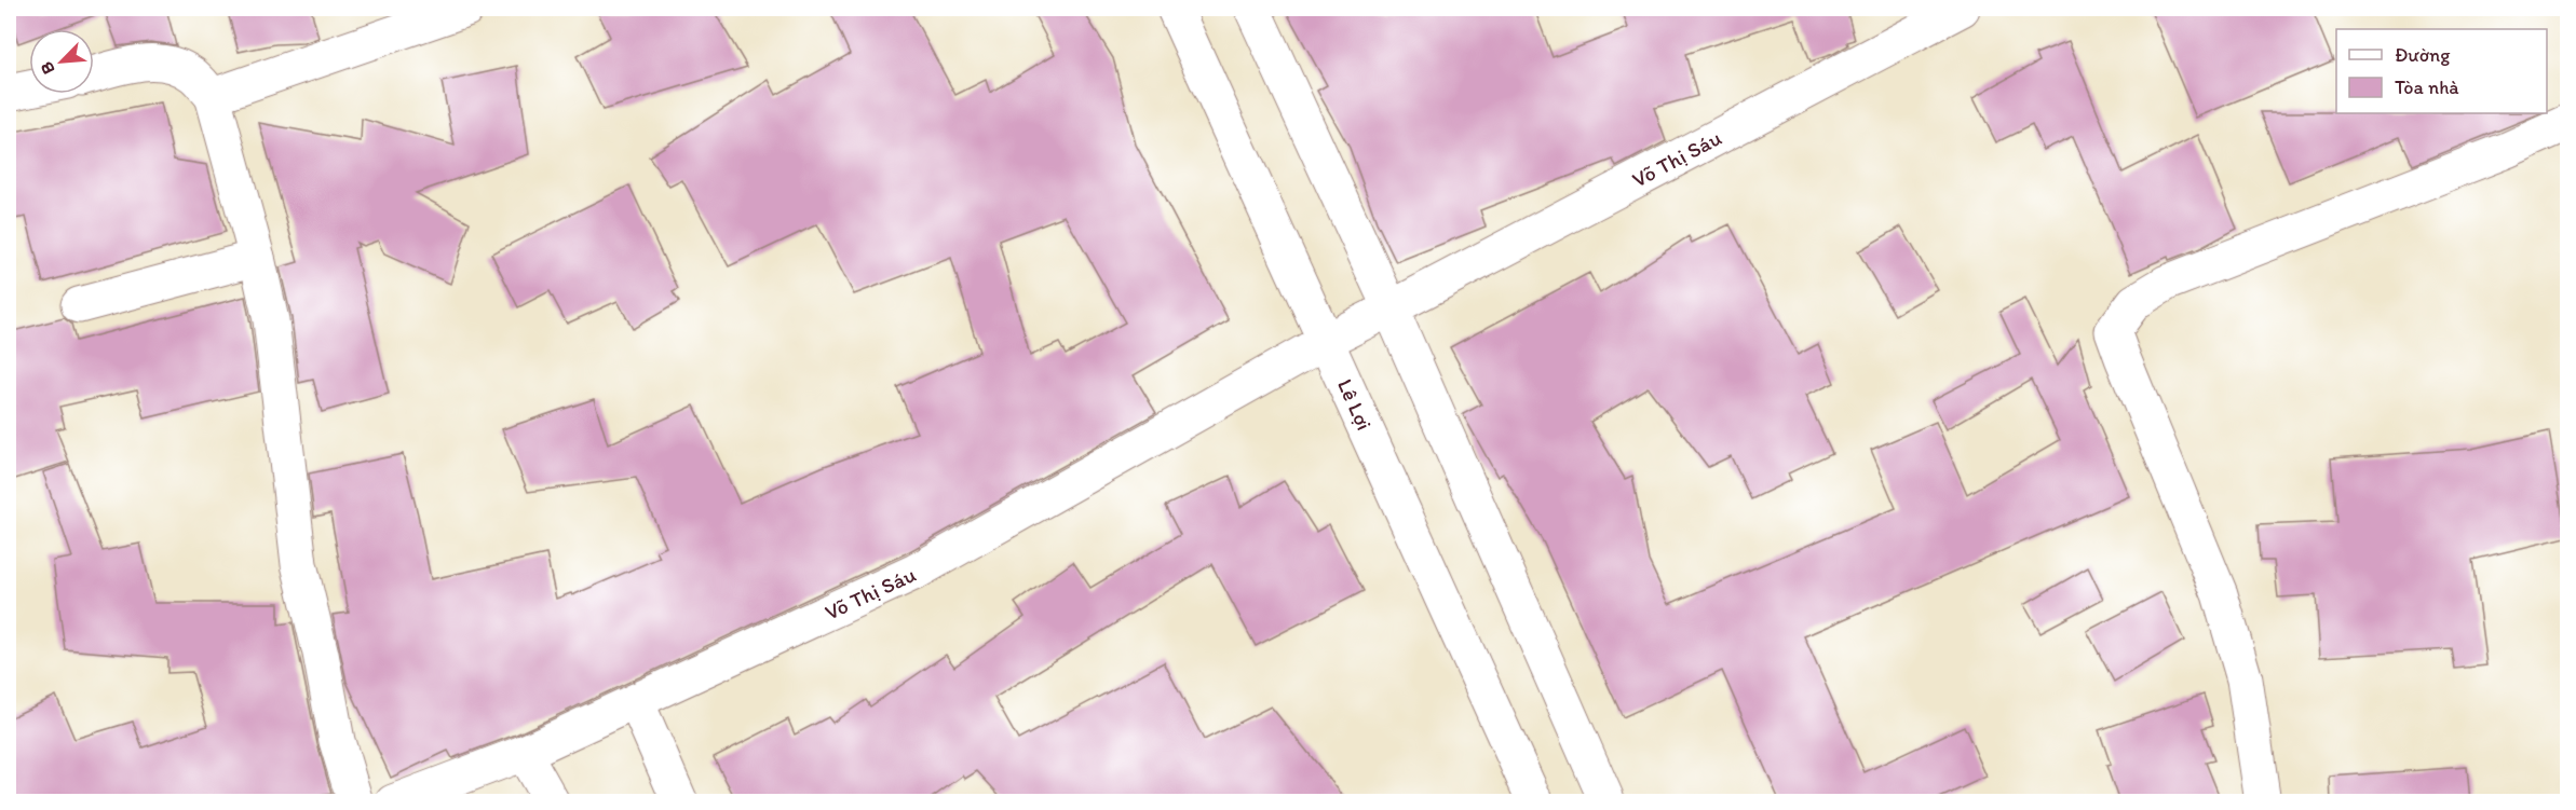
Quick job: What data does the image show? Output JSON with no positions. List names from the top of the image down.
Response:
{
  "streets": {
    "street": ["Võ Thị Sáu", "Lê Lợi"]
  },
  "crossings": [
    ["Võ Thị Sáu", "Lê Lợi"]
  ],
  "legend": ["Đường", "Tòa nhà"],
  "north": "bottom left"
}
